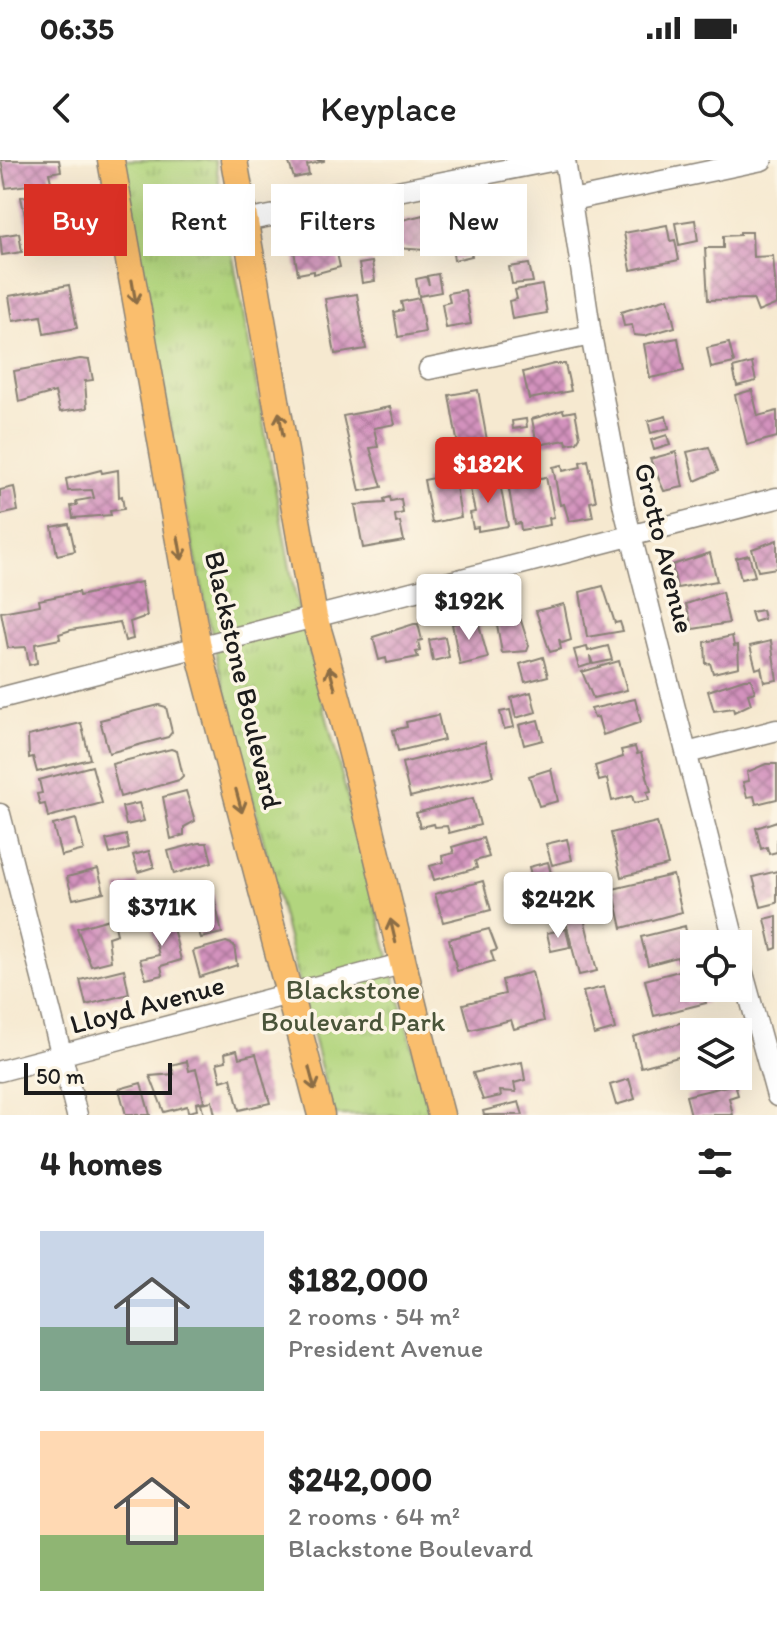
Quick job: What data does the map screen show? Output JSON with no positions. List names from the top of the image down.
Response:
{
  "streets": {
    "main road": ["Blackstone Boulevard"],
    "street": ["Grotto Avenue", "Lloyd Avenue"]
  },
  "crossings": [
    ["Blackstone Boulevard", "Lloyd Avenue"]
  ],
  "parks": ["Blackstone Boulevard Park"],
  "scale_bar": "50 m",
  "page": {
    "status": "06:35",
    "header": "Keyplace",
    "chip": [
      "Buy",
      "Rent",
      "Filters",
      "New"
    ],
    "price": [
      "$182K",
      "$192K",
      "$242K",
      "$371K"
    ],
    "scale": "50 m",
    "heading": "4 homes",
    "list": [
      {
        "name": "$182,000",
        "note": "2 rooms · 54 m² · President Avenue"
      },
      {
        "name": "$242,000",
        "note": "2 rooms · 64 m² · Blackstone Boulevard"
      }
    ]
  }
}
